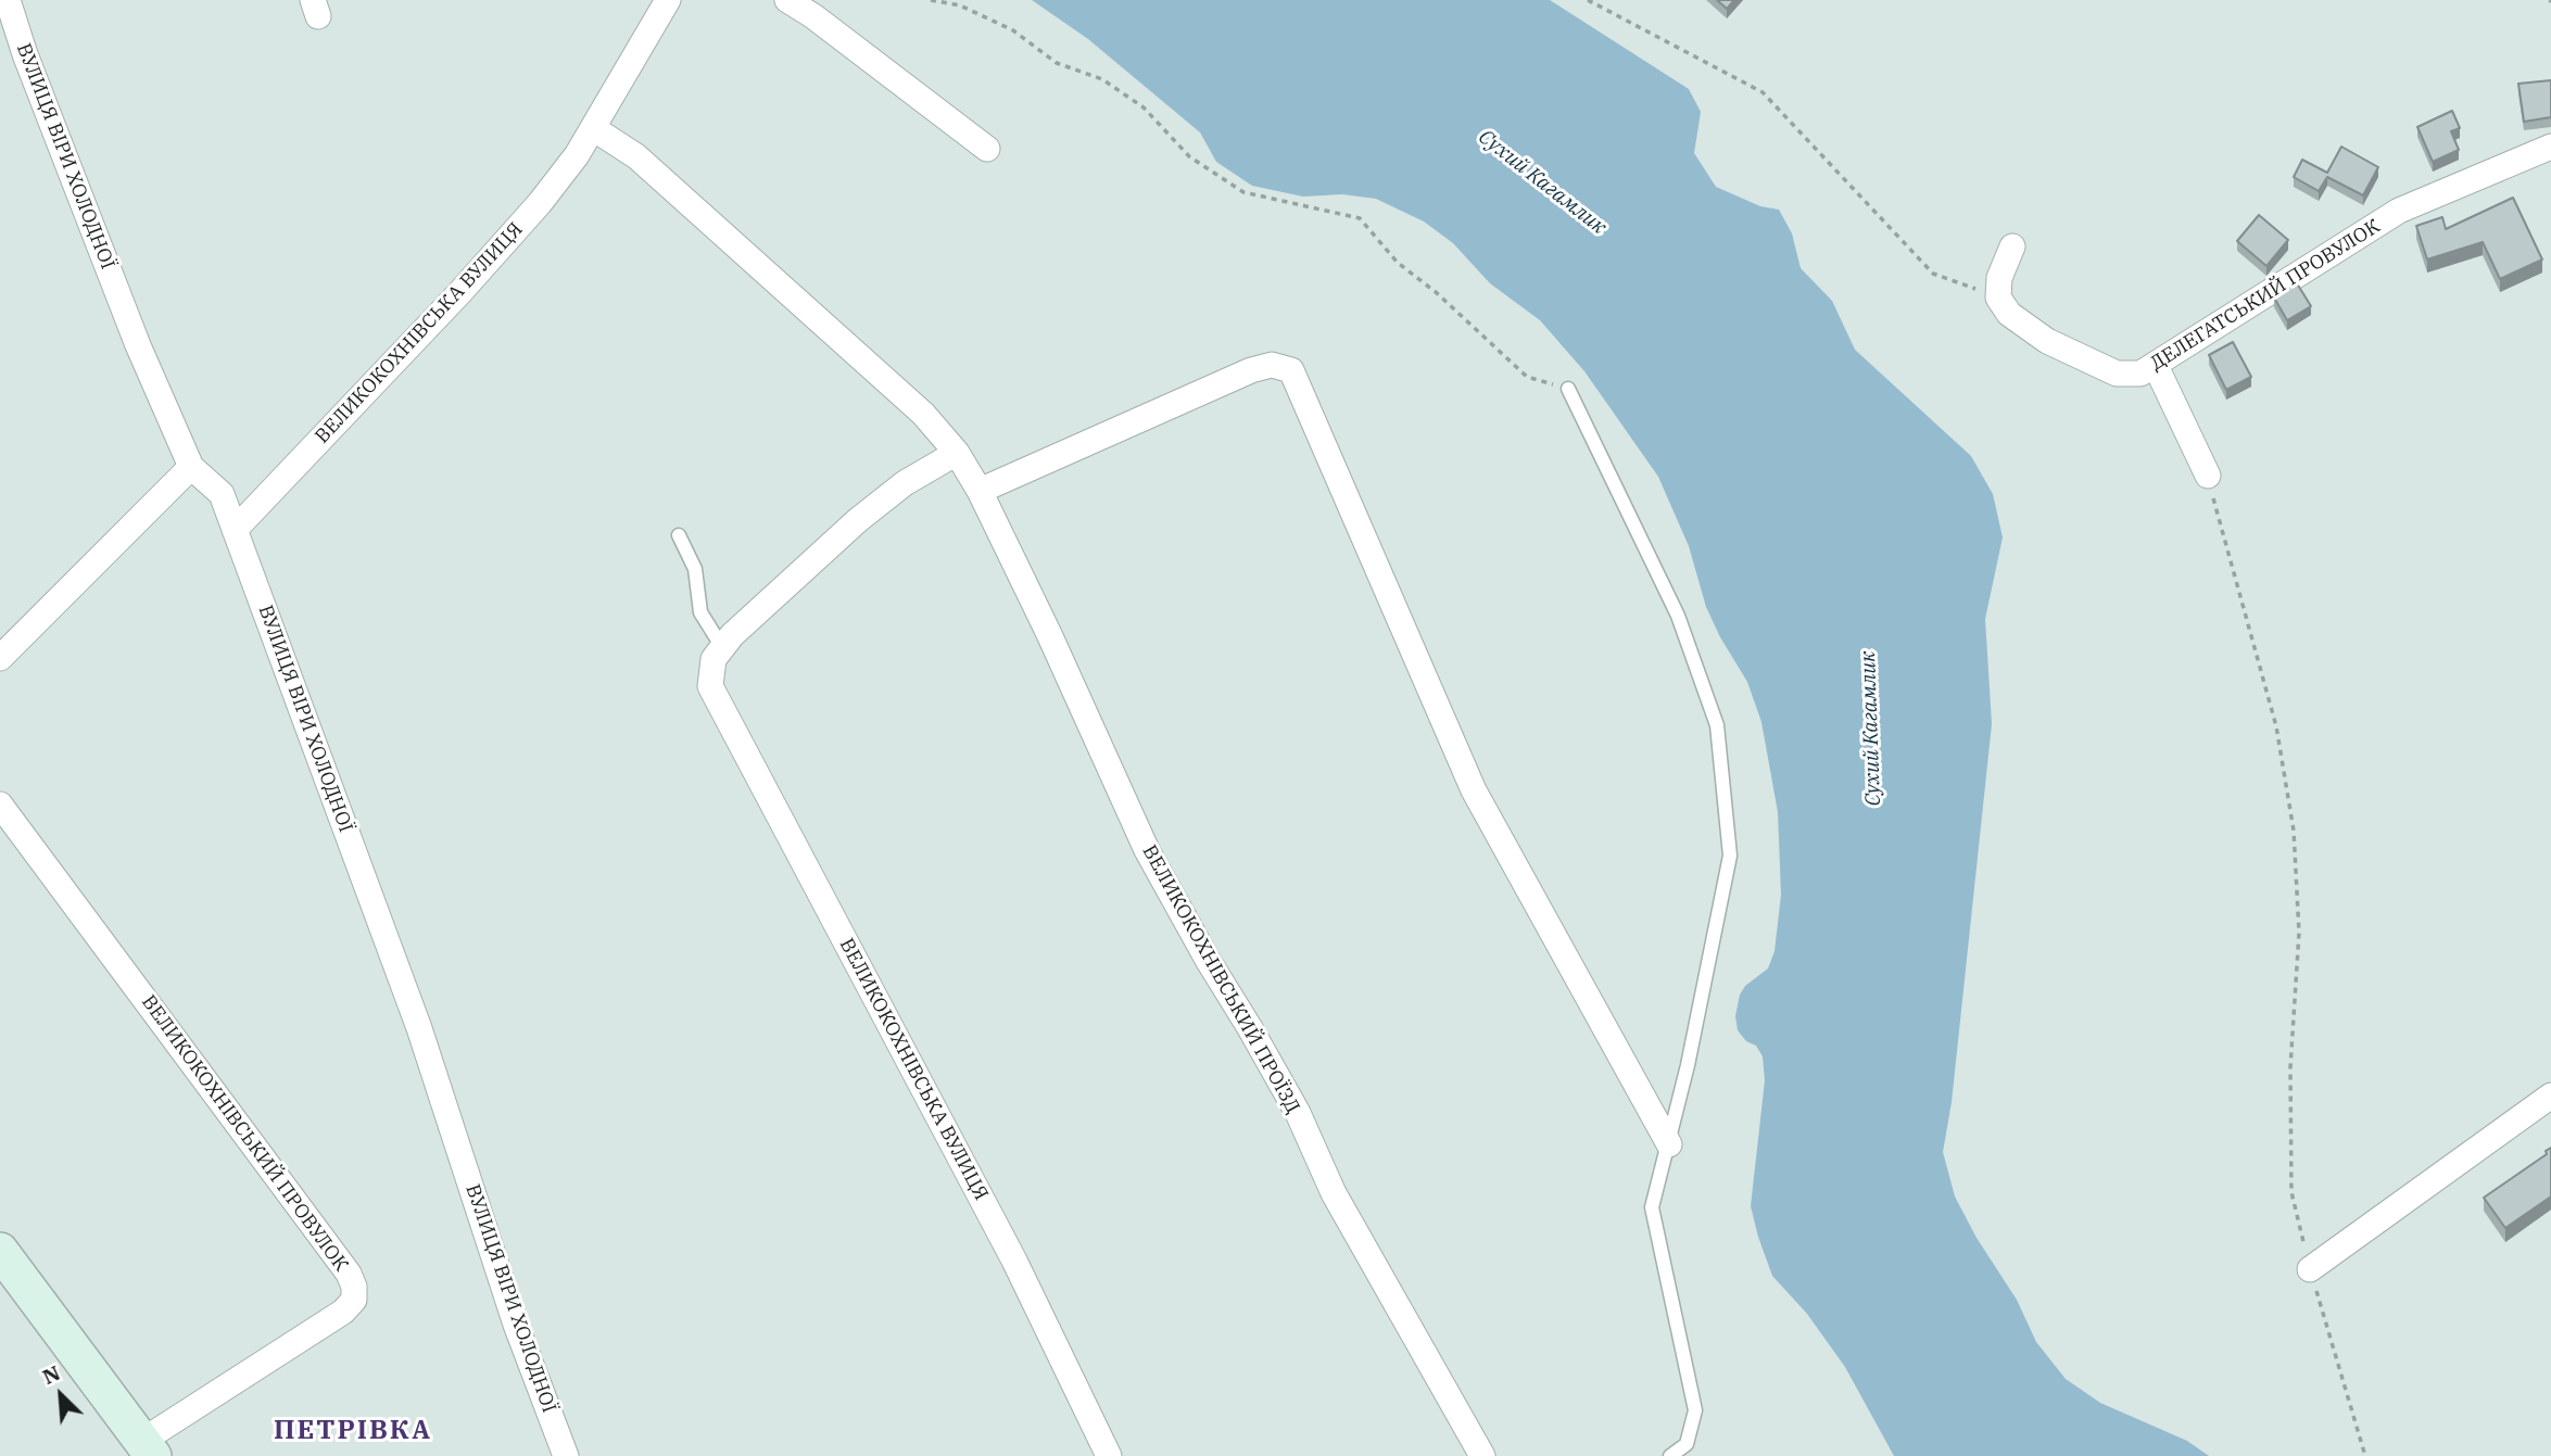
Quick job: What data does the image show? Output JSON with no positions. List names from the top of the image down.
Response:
{
  "streets": {
    "street": [
      "ВУЛИЦЯ ВІРИ ХОЛОДНОЇ",
      "ДЕЛЕГАТСЬКИЙ ПРОВУЛОК",
      "ВЕЛИКОКОХНІВСЬКА ВУЛИЦЯ",
      "ВЕЛИКОКОХНІВСЬКИЙ ПРОЇЗД",
      "ВЕЛИКОКОХНІВСЬКИЙ ПРОВУЛОК"
    ]
  },
  "crossings": [
    ["ВУЛИЦЯ ВІРИ ХОЛОДНОЇ", "ВЕЛИКОКОХНІВСЬКА ВУЛИЦЯ"]
  ],
  "districts": ["ПЕТРІВКА"],
  "water": ["Сухий Кагамлик"],
  "north": "top left"
}
